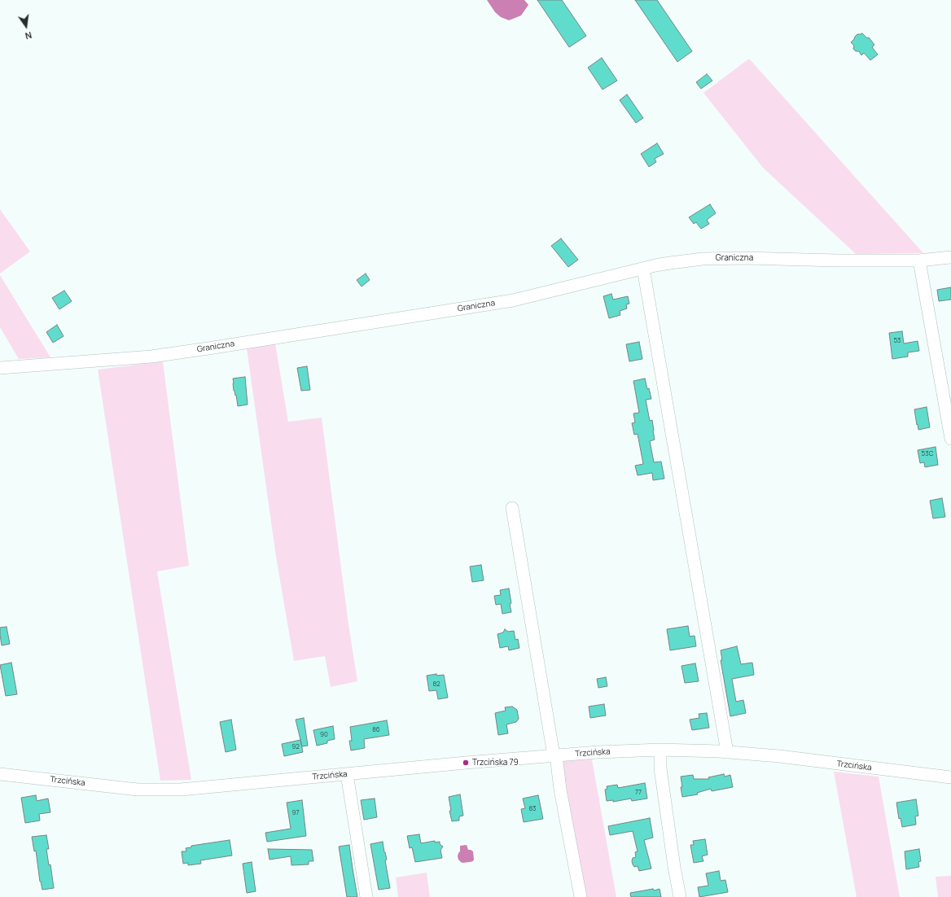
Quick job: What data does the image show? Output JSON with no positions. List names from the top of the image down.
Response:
{
  "streets": {
    "street": ["Graniczna", "Trzcińska"]
  },
  "places": ["Trzcińska 79"],
  "house_numbers": [
    "53",
    "53C",
    "82",
    "86",
    "90",
    "92",
    "77",
    "83",
    "97"
  ],
  "north": "bottom"
}
